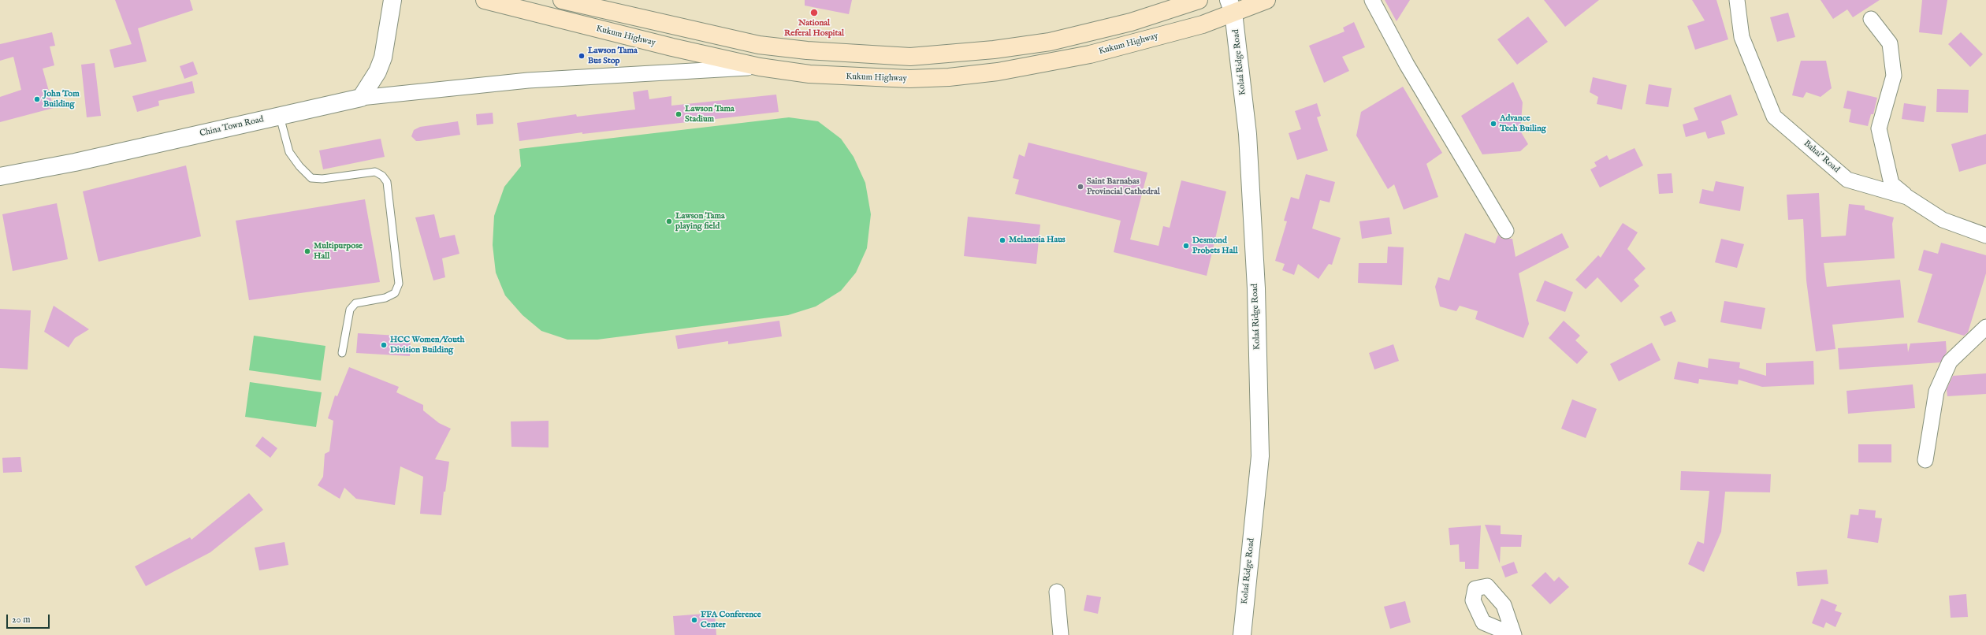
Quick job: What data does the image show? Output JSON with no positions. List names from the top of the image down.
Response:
{
  "streets": {
    "main road": ["Kukum Highway"],
    "street": ["Kolaá Ridge Road", "China Town Road", "Bahai' Road"]
  },
  "crossings": [
    ["Kukum Highway", "Kolaá Ridge Road"]
  ],
  "places": [
    "National Referal Hospital",
    "Lawson Tama Bus Stop",
    "John Tom Building",
    "Lawson Tama Stadium",
    "Advance Tech Builing",
    "Saint Barnabas Provincial Cathedral",
    "Lawson Tama playing field",
    "Melanesia Haus",
    "Desmond Probets Hall",
    "Multipurpose Hall",
    "HCC Women/Youth Division Building",
    "FFA Conference Center"
  ],
  "scale_bar": "20 m"
}
